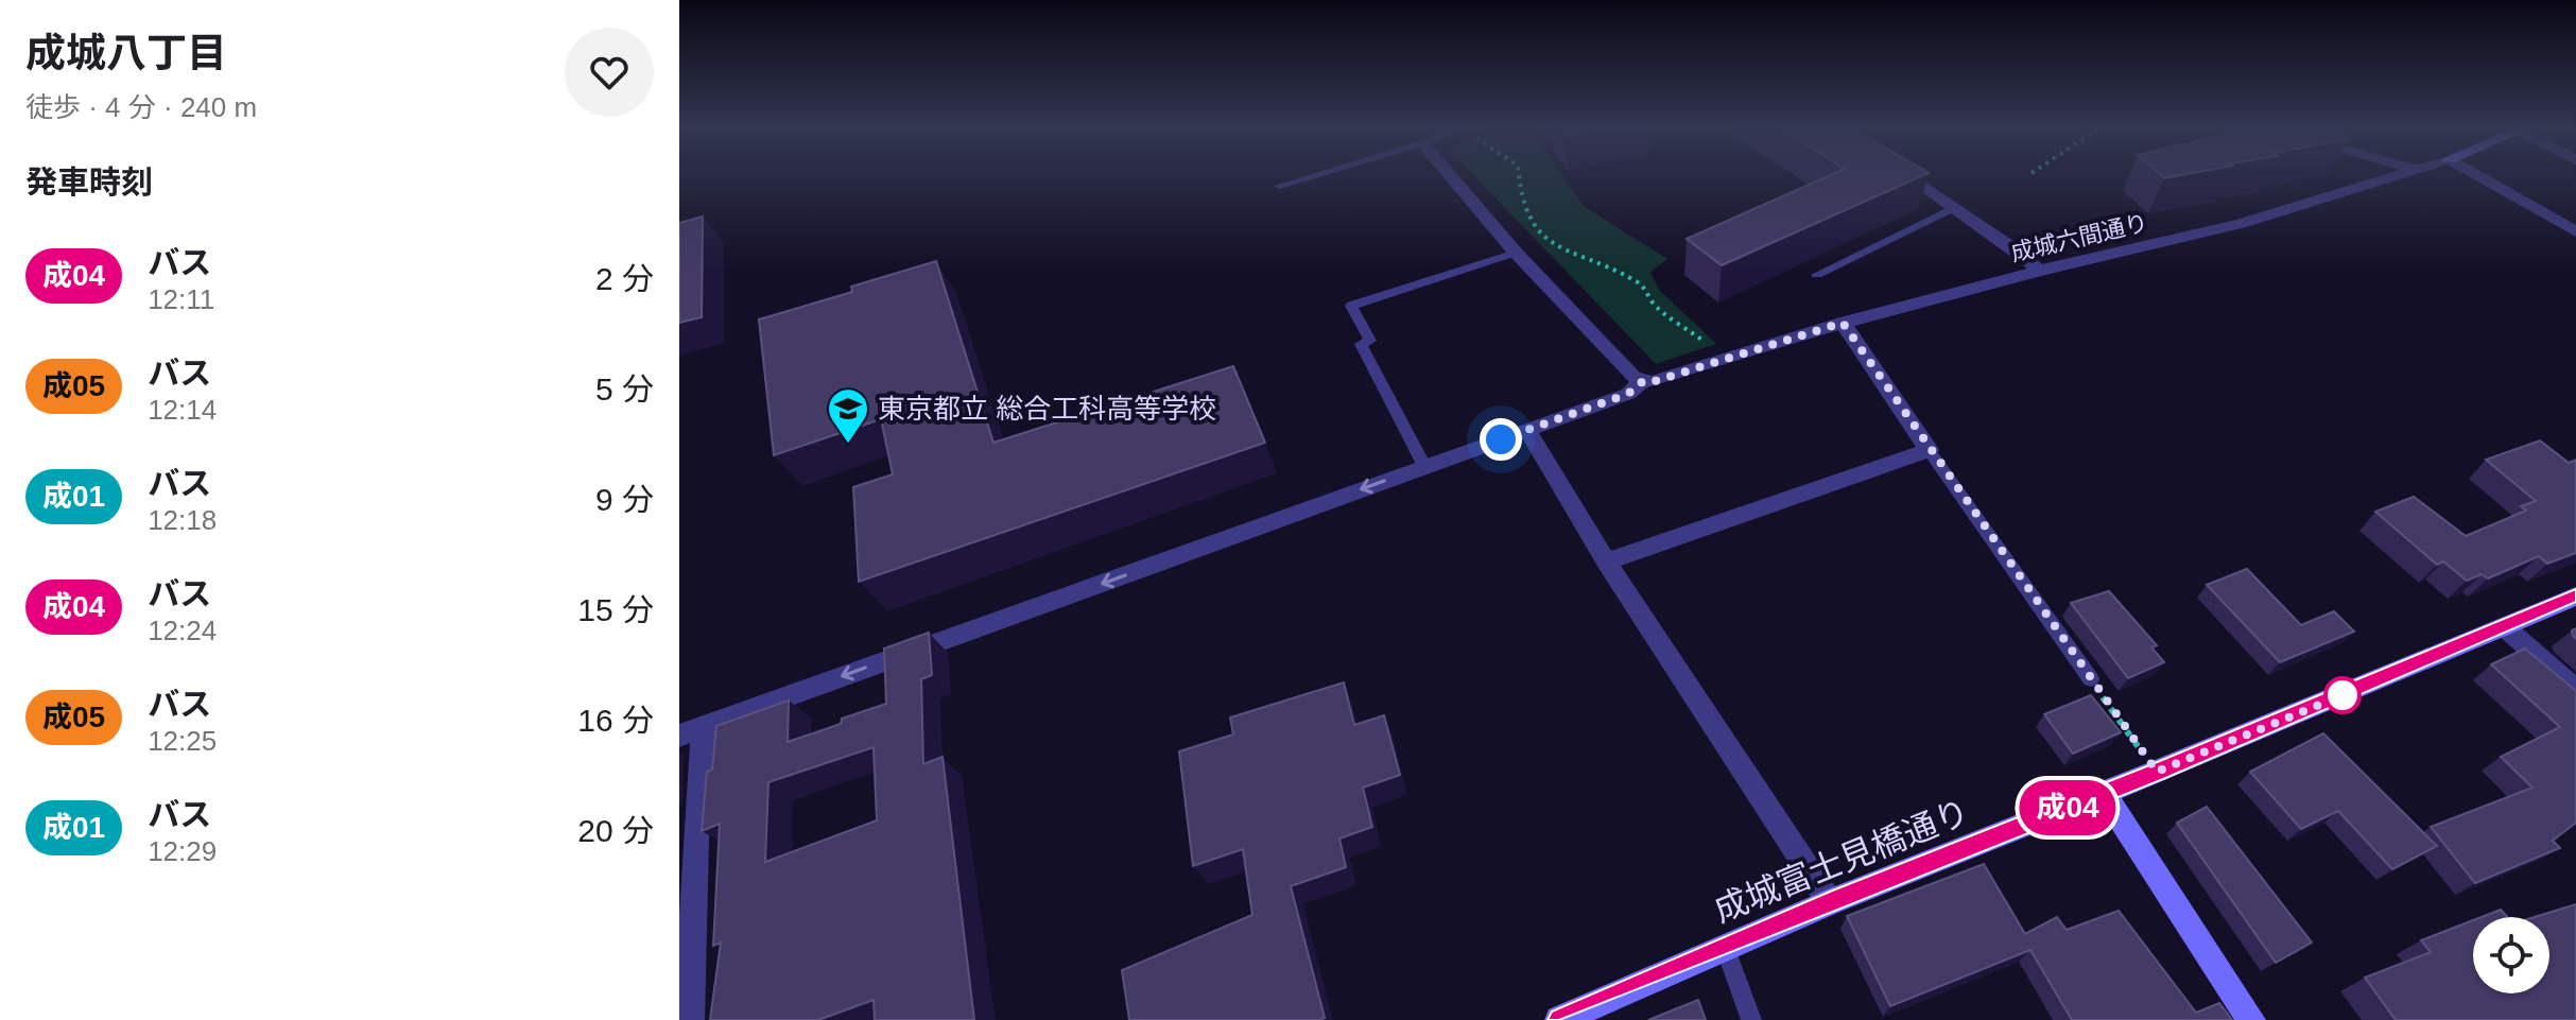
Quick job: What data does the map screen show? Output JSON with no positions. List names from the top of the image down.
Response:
{
  "streets": {
    "street": ["成城六間通り", "成城富士見橋通り"]
  },
  "one_way": ["成城六間通り"],
  "places": {
    "school or university": ["東京都立 総合工科高等学校"]
  },
  "lines": ["bus line 成04"],
  "page": {
    "heading": [
      ["成城八丁目", "徒歩 · 4 分 · 240 m"],
      "発車時刻"
    ],
    "on_map": "成04",
    "list": [
      {
        "mark": "成04",
        "name": "バス",
        "note": "12:11",
        "value": "2 分"
      },
      {
        "mark": "成05",
        "name": "バス",
        "note": "12:14",
        "value": "5 分"
      },
      {
        "mark": "成01",
        "name": "バス",
        "note": "12:18",
        "value": "9 分"
      },
      {
        "mark": "成04",
        "name": "バス",
        "note": "12:24",
        "value": "15 分"
      },
      {
        "mark": "成05",
        "name": "バス",
        "note": "12:25",
        "value": "16 分"
      },
      {
        "mark": "成01",
        "name": "バス",
        "note": "12:29",
        "value": "20 分"
      }
    ]
  }
}
